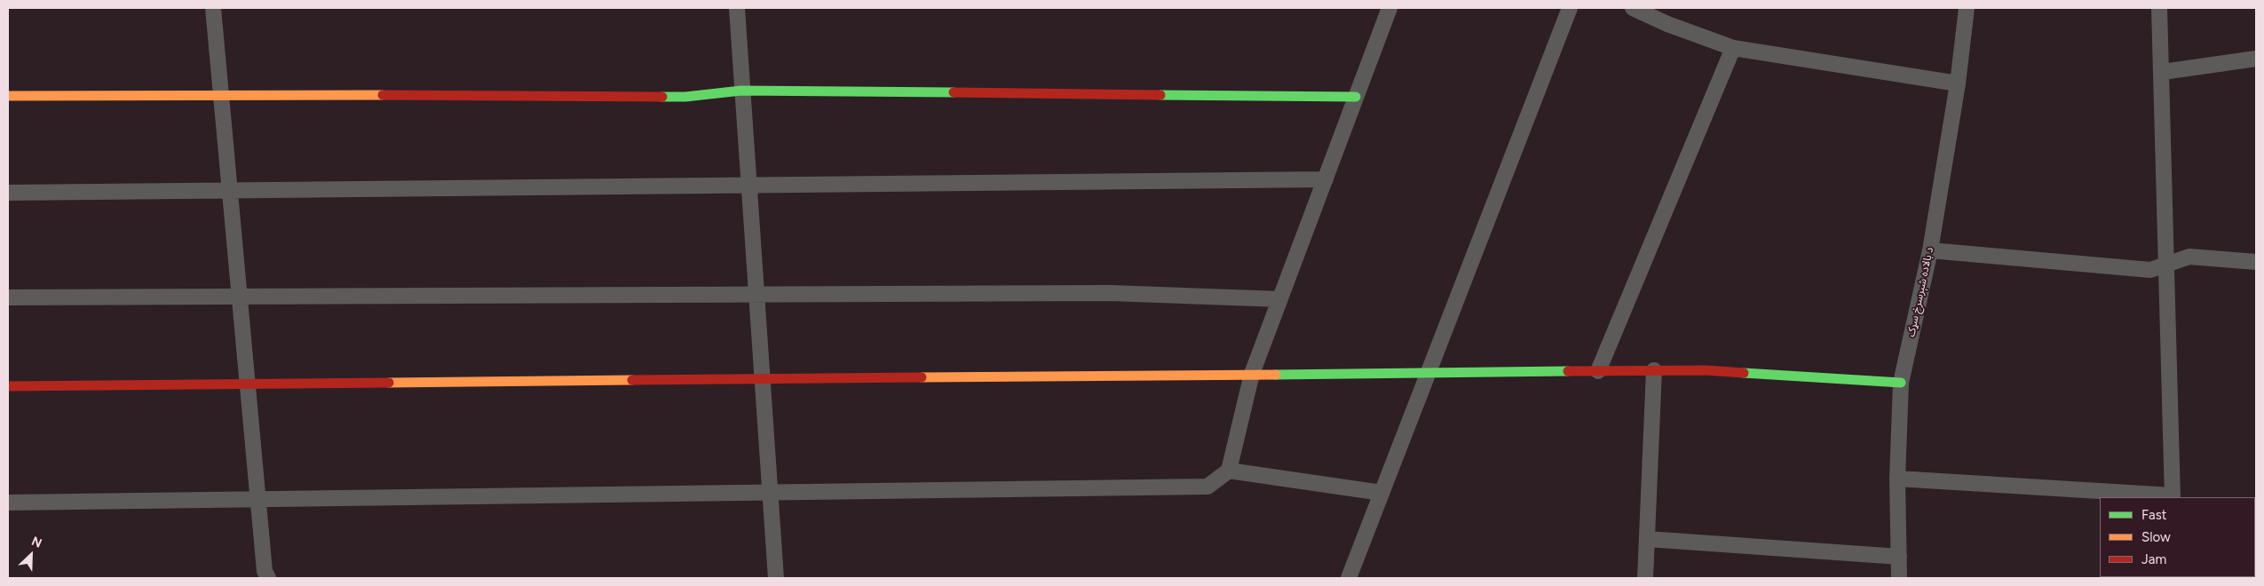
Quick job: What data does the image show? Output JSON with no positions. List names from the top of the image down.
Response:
{
  "streets": {
    "street": ["د بالاده شېرسرخ سړک"]
  },
  "legend": ["Fast", "Slow", "Jam"],
  "north": "top right"
}
